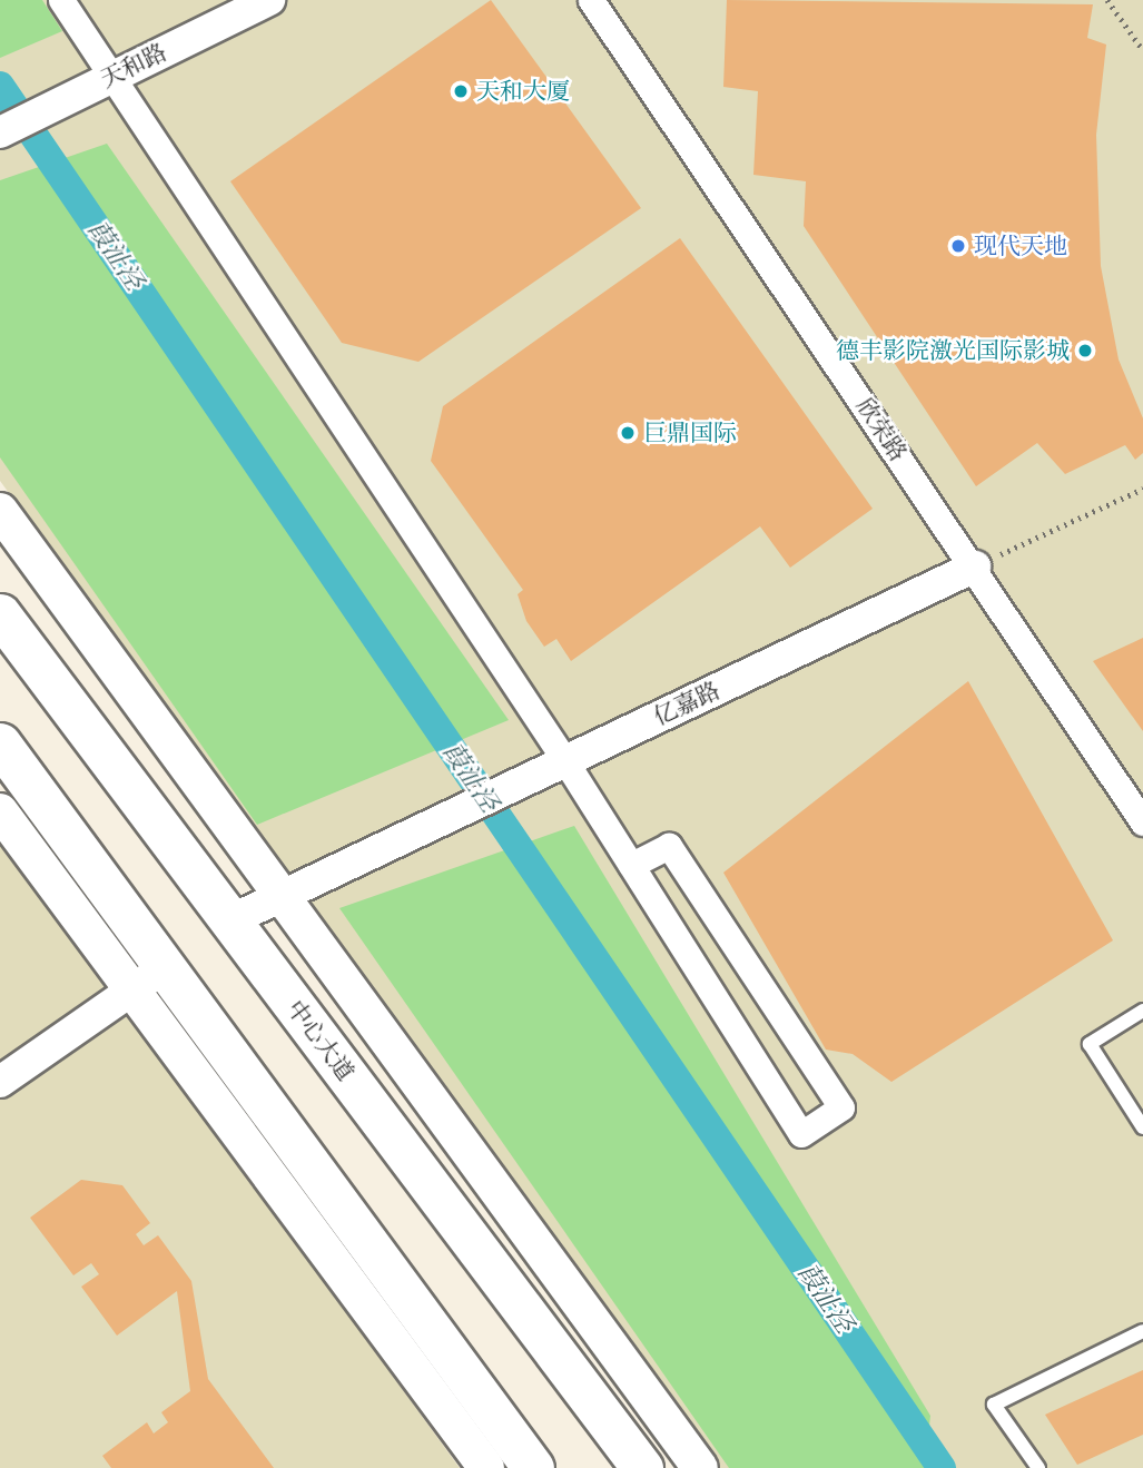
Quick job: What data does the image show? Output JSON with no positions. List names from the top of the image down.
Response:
{
  "streets": {
    "main road": ["中心大道"],
    "street": ["天和路", "欣荣路", "亿嘉路"]
  },
  "crossings": [
    ["欣荣路", "亿嘉路"],
    ["亿嘉路", "中心大道"]
  ],
  "water": ["葭沚泾"],
  "places": [
    "天和大厦",
    "现代天地",
    "德丰影院激光国际影城",
    "巨鼎国际"
  ]
}
